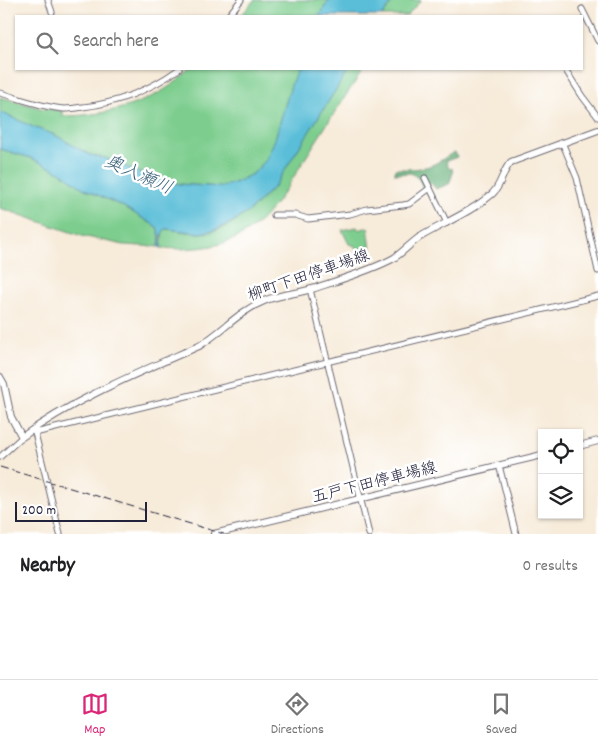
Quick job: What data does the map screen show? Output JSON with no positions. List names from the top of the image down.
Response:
{
  "streets": {
    "main road": ["柳町下田停車場線", "五戸下田停車場線"]
  },
  "water": ["奥入瀬川"],
  "scale_bar": "200 m",
  "page": {
    "search": "Search here",
    "scale": "200 m",
    "heading": ["Nearby", "0 results"],
    "nav": ["Map", "Directions", "Saved"]
  }
}
